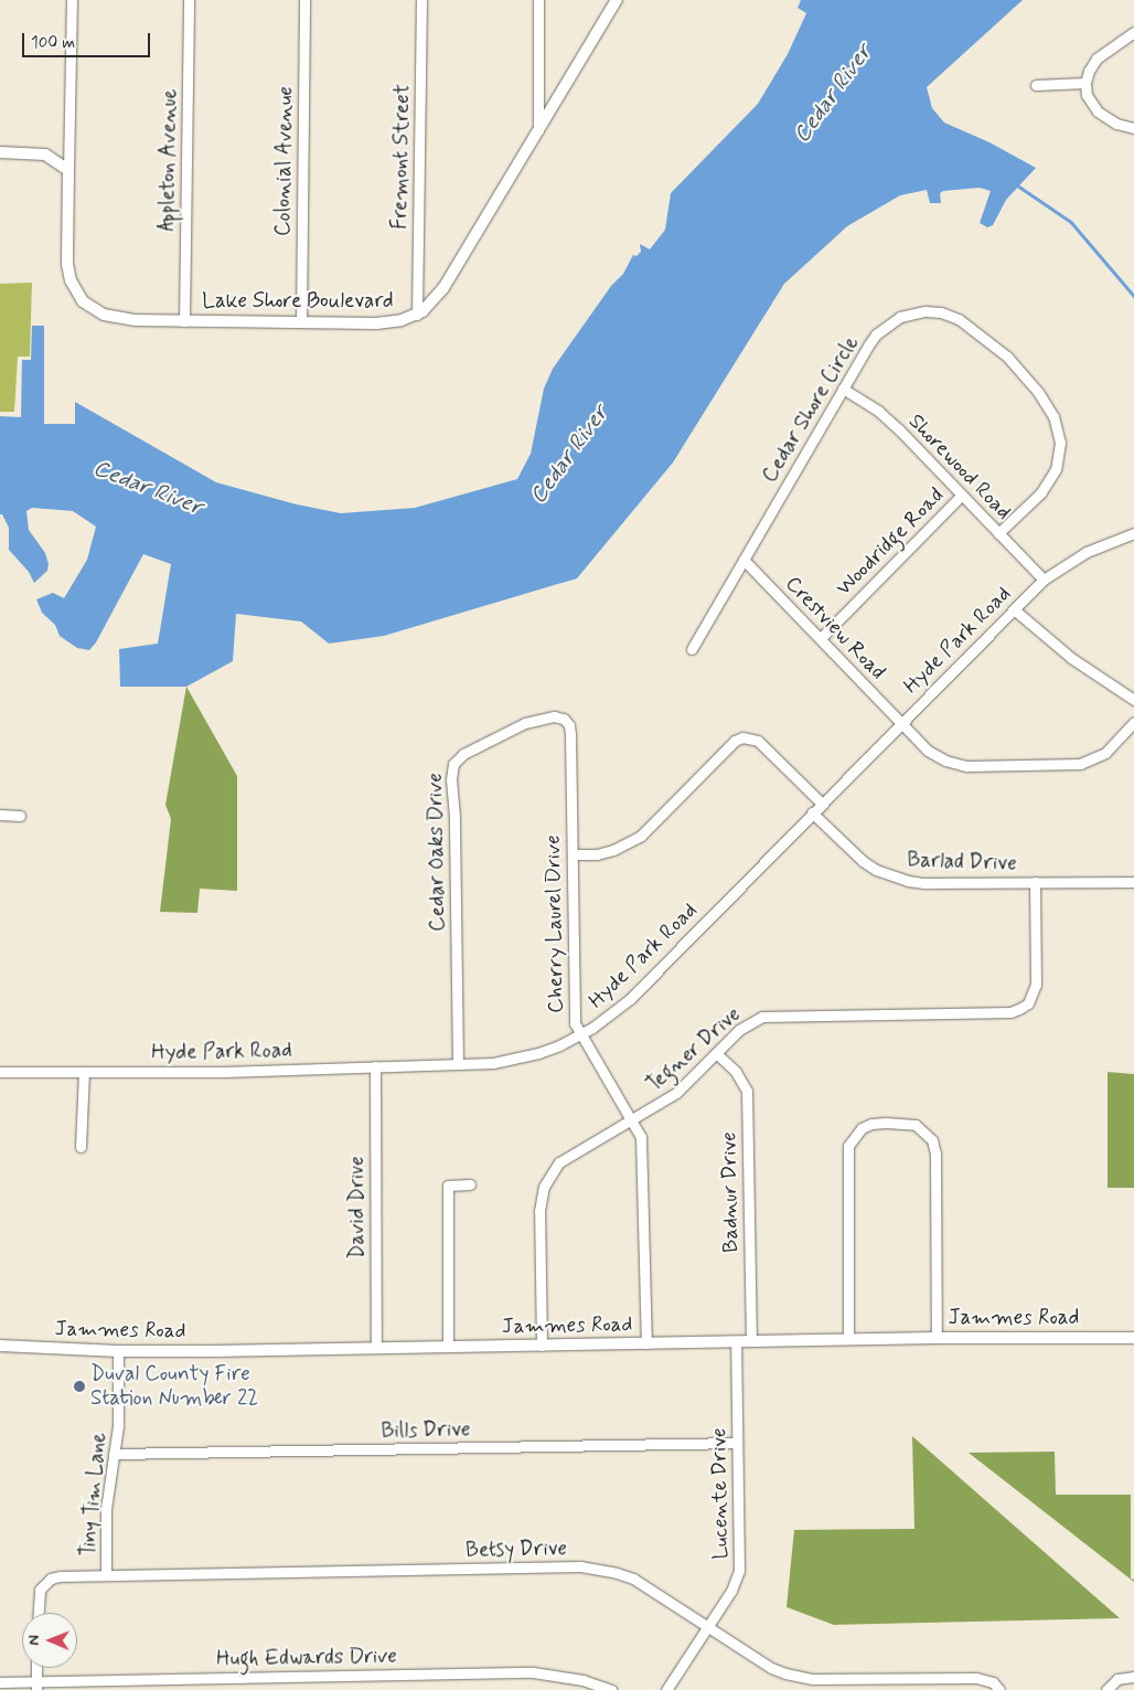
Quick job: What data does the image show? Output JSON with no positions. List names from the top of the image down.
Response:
{
  "streets": {
    "street": [
      "Fremont Street",
      "Appleton Avenue",
      "Colonial Avenue",
      "Lake Shore Boulevard",
      "Cedar Shore Circle",
      "Shorewood Road",
      "Woodridge Road",
      "Crestview Road",
      "Hyde Park Road",
      "Cedar Oaks Drive",
      "Barlad Drive",
      "Cherry Laurel Drive",
      "Tegner Drive",
      "Badnur Drive",
      "David Drive",
      "Jammes Road",
      "Bills Drive",
      "Lucente Drive",
      "Tiny Tim Lane",
      "Betsy Drive",
      "Hugh Edwards Drive"
    ]
  },
  "crossings": [
    ["Fremont Street", "Lake Shore Boulevard"],
    ["Appleton Avenue", "Lake Shore Boulevard"],
    ["Colonial Avenue", "Lake Shore Boulevard"],
    ["Cedar Shore Circle", "Shorewood Road"],
    ["Cedar Shore Circle", "Crestview Road"],
    ["Shorewood Road", "Woodridge Road"],
    ["Shorewood Road", "Hyde Park Road"],
    ["Woodridge Road", "Crestview Road"],
    ["Crestview Road", "Hyde Park Road"],
    ["Hyde Park Road", "Cedar Oaks Drive"],
    ["Hyde Park Road", "Barlad Drive"],
    ["Hyde Park Road", "Cherry Laurel Drive"],
    ["Hyde Park Road", "David Drive"],
    ["Cedar Oaks Drive", "Cherry Laurel Drive"],
    ["Barlad Drive", "Tegner Drive"],
    ["Cherry Laurel Drive", "Tegner Drive"],
    ["Cherry Laurel Drive", "Jammes Road"],
    ["Tegner Drive", "Badnur Drive"],
    ["Tegner Drive", "Jammes Road"],
    ["Badnur Drive", "Jammes Road"],
    ["David Drive", "Jammes Road"],
    ["Jammes Road", "Lucente Drive"],
    ["Jammes Road", "Tiny Tim Lane"],
    ["Bills Drive", "Lucente Drive"],
    ["Bills Drive", "Tiny Tim Lane"],
    ["Lucente Drive", "Betsy Drive"],
    ["Tiny Tim Lane", "Betsy Drive"]
  ],
  "water": ["Cedar River"],
  "places": ["Duval County Fire Station Number 22"],
  "scale_bar": "100 m",
  "north": "left"
}
